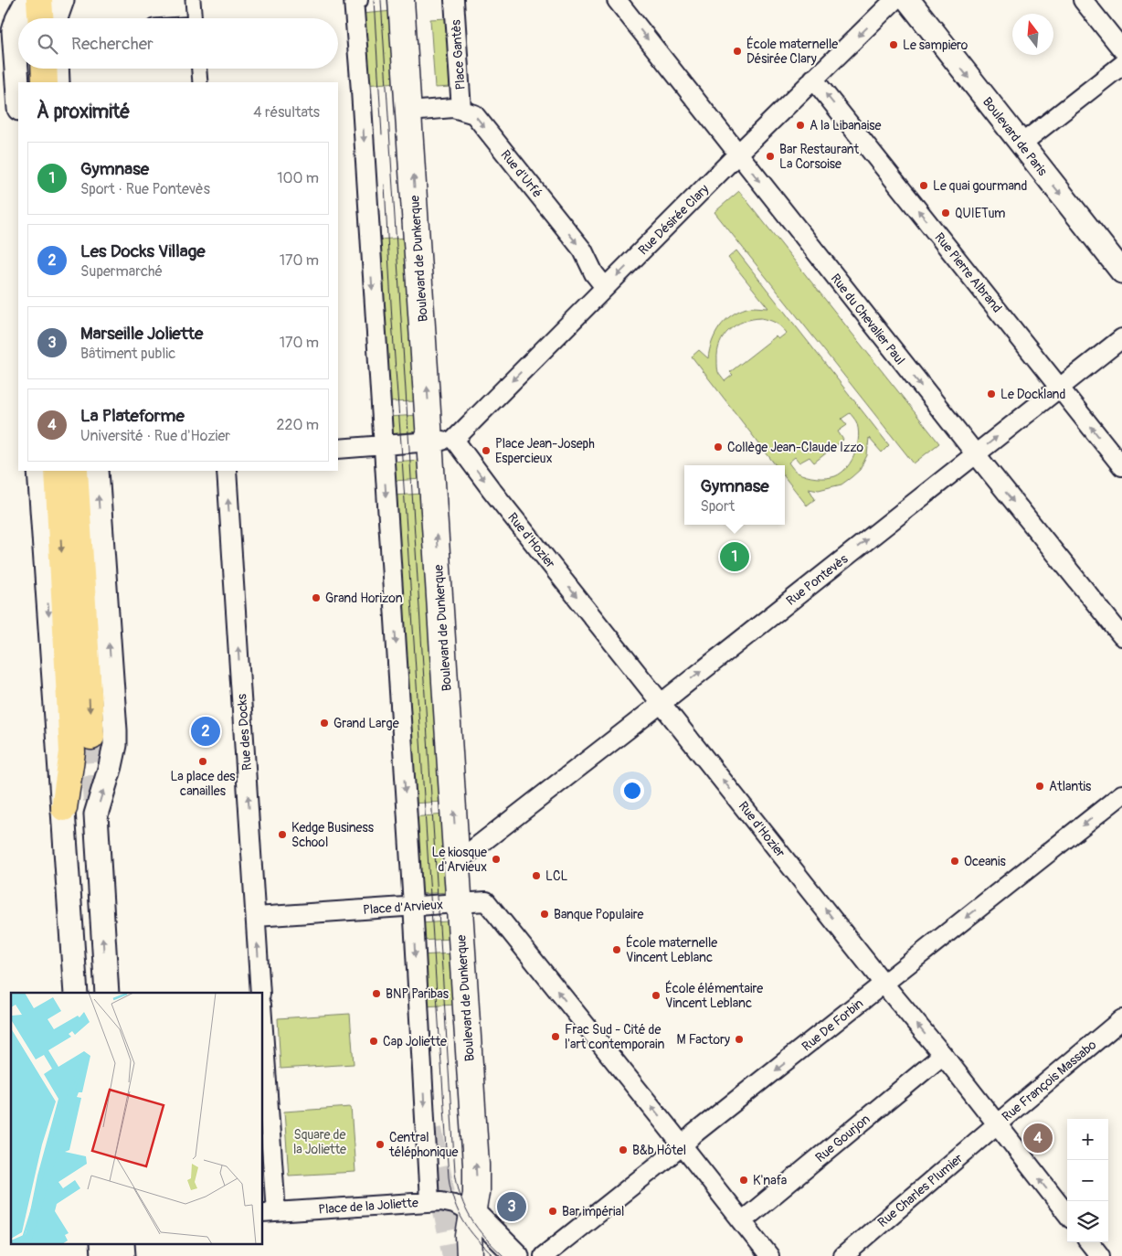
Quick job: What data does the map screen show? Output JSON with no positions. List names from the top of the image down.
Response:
{
  "streets": {
    "main road": ["Boulevard de Dunkerque"],
    "street": [
      "Place Gantès",
      "Boulevard de Paris",
      "Rue d'Urfé",
      "Rue Désirée Clary",
      "Rue Pierre Albrand",
      "Rue du Chevalier Paul",
      "Rue d'Hozier",
      "Rue Pontevès",
      "Rue des Docks",
      "Place d'Arvieux",
      "Rue De Forbin",
      "Rue François Massabo",
      "Rue Gourjon",
      "Rue Charles Plumier",
      "Place de la Joliette"
    ]
  },
  "crossings": [
    ["Place Gantès", "Rue d'Urfé"],
    ["Rue d'Urfé", "Rue Désirée Clary"],
    ["Rue Désirée Clary", "Boulevard de Dunkerque"],
    ["Rue Désirée Clary", "Rue Pierre Albrand"],
    ["Rue Désirée Clary", "Rue du Chevalier Paul"],
    ["Rue Désirée Clary", "Rue d'Hozier"],
    ["Boulevard de Dunkerque", "Rue d'Hozier"],
    ["Boulevard de Dunkerque", "Rue Pontevès"],
    ["Boulevard de Dunkerque", "Place d'Arvieux"],
    ["Boulevard de Dunkerque", "Place de la Joliette"],
    ["Rue Pierre Albrand", "Rue Pontevès"],
    ["Rue du Chevalier Paul", "Rue Pontevès"],
    ["Rue d'Hozier", "Rue Pontevès"],
    ["Rue d'Hozier", "Rue De Forbin"],
    ["Rue d'Hozier", "Rue François Massabo"],
    ["Rue d'Hozier", "Rue Gourjon"],
    ["Rue d'Hozier", "Rue Charles Plumier"],
    ["Rue des Docks", "Place d'Arvieux"],
    ["Place d'Arvieux", "Rue De Forbin"],
    ["Rue François Massabo", "Rue Charles Plumier"]
  ],
  "one_way": [
    "Boulevard de Paris",
    "Rue d'Urfé",
    "Rue Désirée Clary",
    "Boulevard de Dunkerque",
    "Rue Pierre Albrand",
    "Rue du Chevalier Paul",
    "Rue Pontevès",
    "Place d'Arvieux",
    "Rue De Forbin"
  ],
  "parks": ["Square de la Joliette"],
  "places": [
    "Le sampiero",
    "École maternelle Désirée Clary",
    "A la Libanaise",
    "Bar Restaurant La Corsoise",
    "Le quai gourmand",
    "QUIETum",
    "Le Dockland",
    "Collège Jean-Claude Izzo",
    "Place Jean-Joseph Espercieux",
    "Grand Horizon",
    "Grand Large",
    "La place des canailles",
    "Atlantis",
    "Kedge Business School",
    "Le kiosque d'Arvieux",
    "Oceanis",
    "LCL",
    "Banque Populaire",
    "École maternelle Vincent Leblanc",
    "BNP Paribas",
    "École élémentaire Vincent Leblanc",
    "Frac Sud - Cité de l'art contemporain",
    "M Factory",
    "Cap Joliette",
    "Central téléphonique",
    "B&b Hôtel",
    "K'nafa",
    "Bar impérial"
  ],
  "north": "top",
  "page": {
    "search": "Rechercher",
    "heading": ["À proximité", "4 résultats"],
    "list": [
      {
        "mark": "1",
        "name": "Gymnase",
        "note": "Sport · Rue Pontevès",
        "value": "100 m"
      },
      {
        "mark": "2",
        "name": "Les Docks Village",
        "note": "Supermarché",
        "value": "170 m"
      },
      {
        "mark": "3",
        "name": "Marseille Joliette",
        "note": "Bâtiment public",
        "value": "170 m"
      },
      {
        "mark": "4",
        "name": "La Plateforme",
        "note": "Université · Rue d'Hozier",
        "value": "220 m"
      }
    ],
    "popup": ["Gymnase", "Sport"],
    "pins": [
      "1",
      "2",
      "4",
      "3"
    ],
    "map_buttons": ["+", "−"]
  }
}
